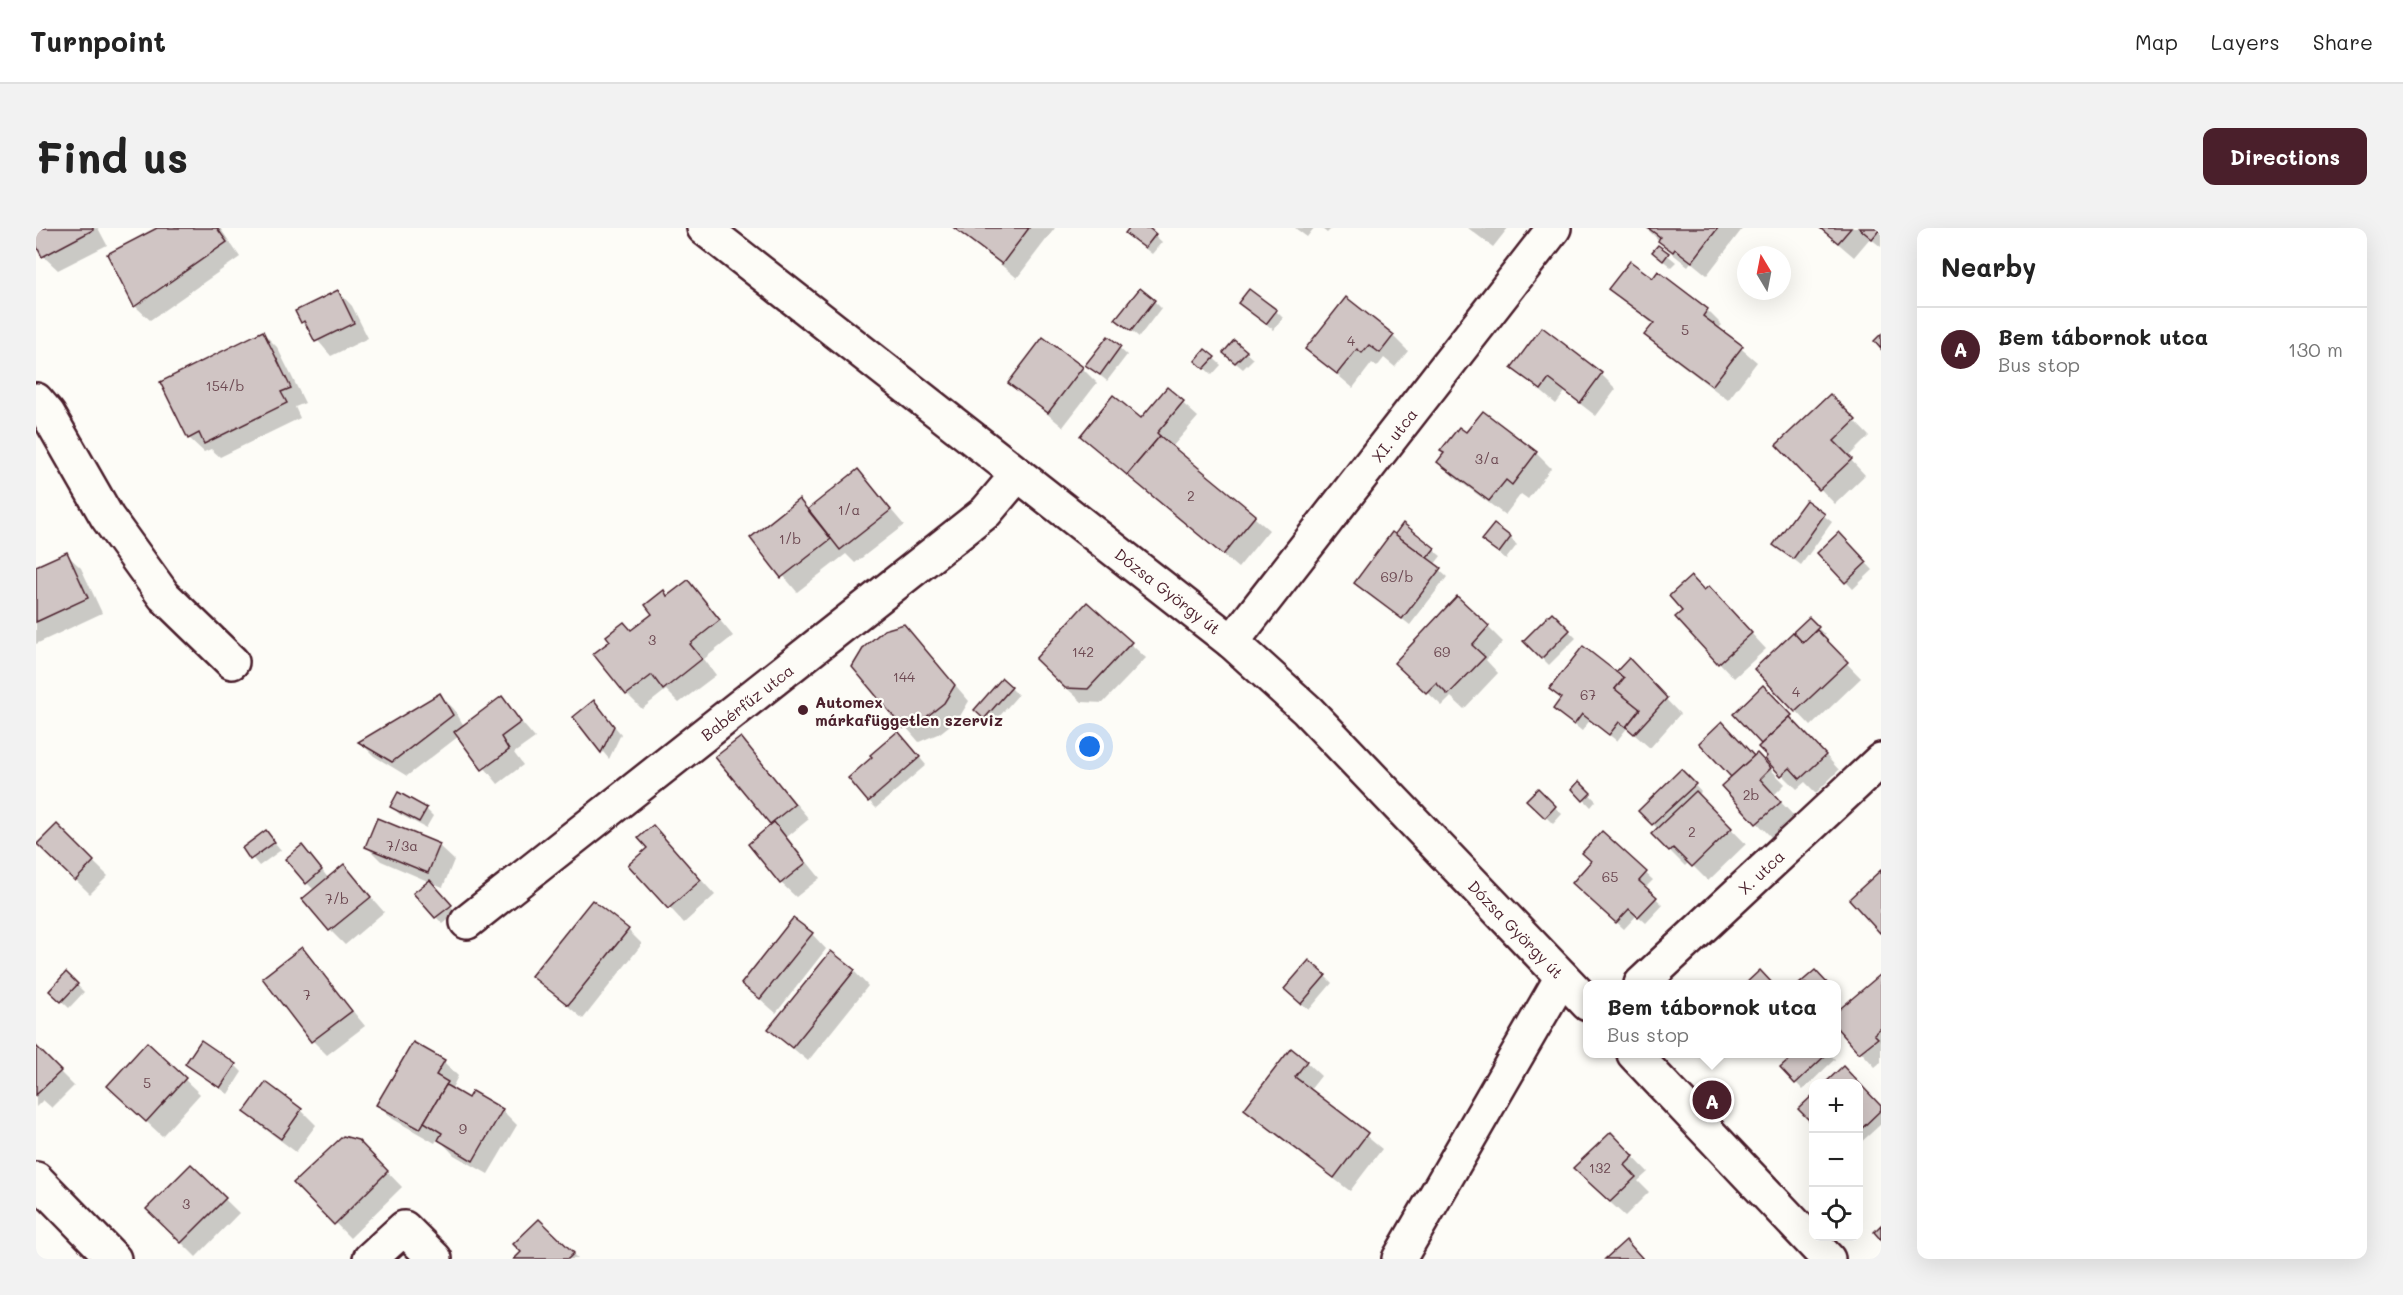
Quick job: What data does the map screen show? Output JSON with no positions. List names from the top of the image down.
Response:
{
  "streets": {
    "street": [
      "XI. utca",
      "Dózsa György út",
      "Babérfűz utca",
      "X. utca"
    ]
  },
  "crossings": [
    ["XI. utca", "Dózsa György út"],
    ["Dózsa György út", "Babérfűz utca"]
  ],
  "places": ["Automex márkafüggetlen szerviz"],
  "house_numbers": [
    "5",
    "4",
    "154/b",
    "3/a",
    "2",
    "1/a",
    "1/b",
    "69/b",
    "3",
    "142",
    "69",
    "144",
    "4",
    "67",
    "2b",
    "2",
    "7/3a",
    "65",
    "7/b",
    "7",
    "5",
    "9",
    "132",
    "3"
  ],
  "north": "top",
  "page": {
    "header": "Turnpoint",
    "nav": ["Map", "Layers", "Share"],
    "buttons": "Directions",
    "title": "Find us",
    "heading": "Nearby",
    "list": [
      {
        "mark": "A",
        "name": "Bem tábornok utca",
        "note": "Bus stop",
        "value": "130 m"
      }
    ],
    "popup": ["Bem tábornok utca", "Bus stop"],
    "pins": "A",
    "map_buttons": ["+", "−"]
  }
}
